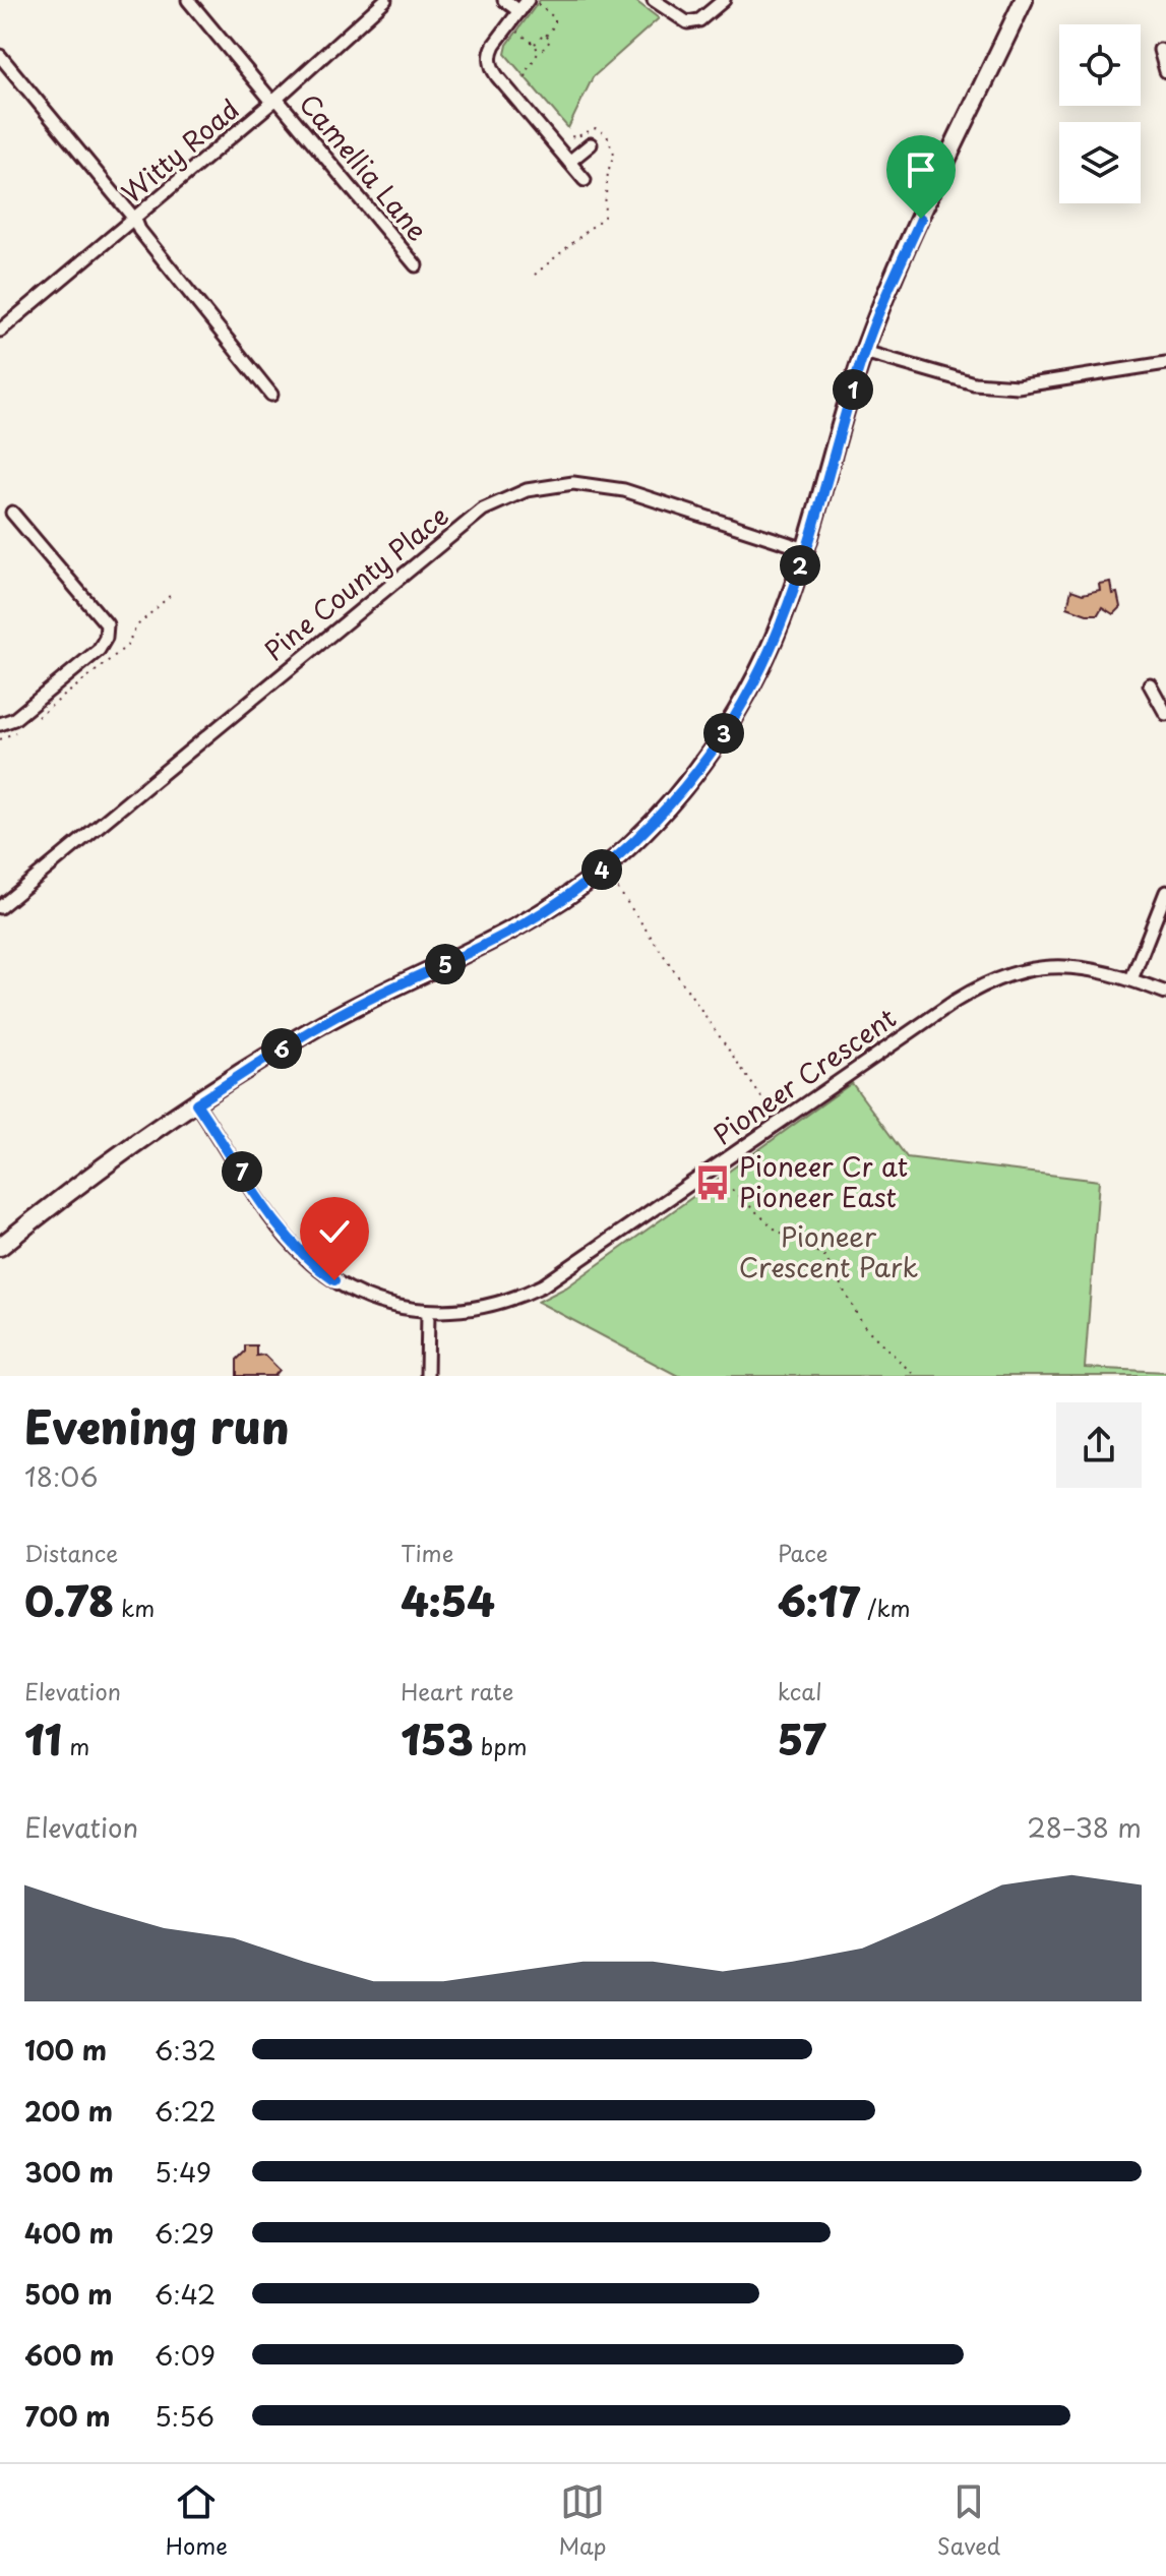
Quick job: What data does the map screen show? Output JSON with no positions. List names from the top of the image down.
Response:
{
  "streets": {
    "street": [
      "Witty Road",
      "Camellia Lane",
      "Pine County Place",
      "Pioneer Crescent"
    ]
  },
  "crossings": [
    ["Witty Road", "Camellia Lane"]
  ],
  "parks": ["Pioneer Crescent Park"],
  "places": {
    "bus stop": ["Pioneer Cr at Pioneer East"]
  },
  "page": {
    "pins": [
      "1",
      "2",
      "3",
      "4",
      "5",
      "6",
      "7"
    ],
    "heading": ["Evening run", "18:06"],
    "stats": [
      ["Distance", "0.78 km"],
      ["Time", "4:54"],
      ["Pace", "6:17 /km"],
      ["Elevation", "11 m"],
      ["Heart rate", "153 bpm"],
      ["kcal", "57"]
    ],
    "chart": ["Elevation", "28–38 m"],
    "list": [
      {
        "name": "100 m",
        "note": "6:32"
      },
      {
        "name": "200 m",
        "note": "6:22"
      },
      {
        "name": "300 m",
        "note": "5:49"
      },
      {
        "name": "400 m",
        "note": "6:29"
      },
      {
        "name": "500 m",
        "note": "6:42"
      },
      {
        "name": "600 m",
        "note": "6:09"
      },
      {
        "name": "700 m",
        "note": "5:56"
      }
    ],
    "tabs": ["Home", "Map", "Saved"]
  }
}
